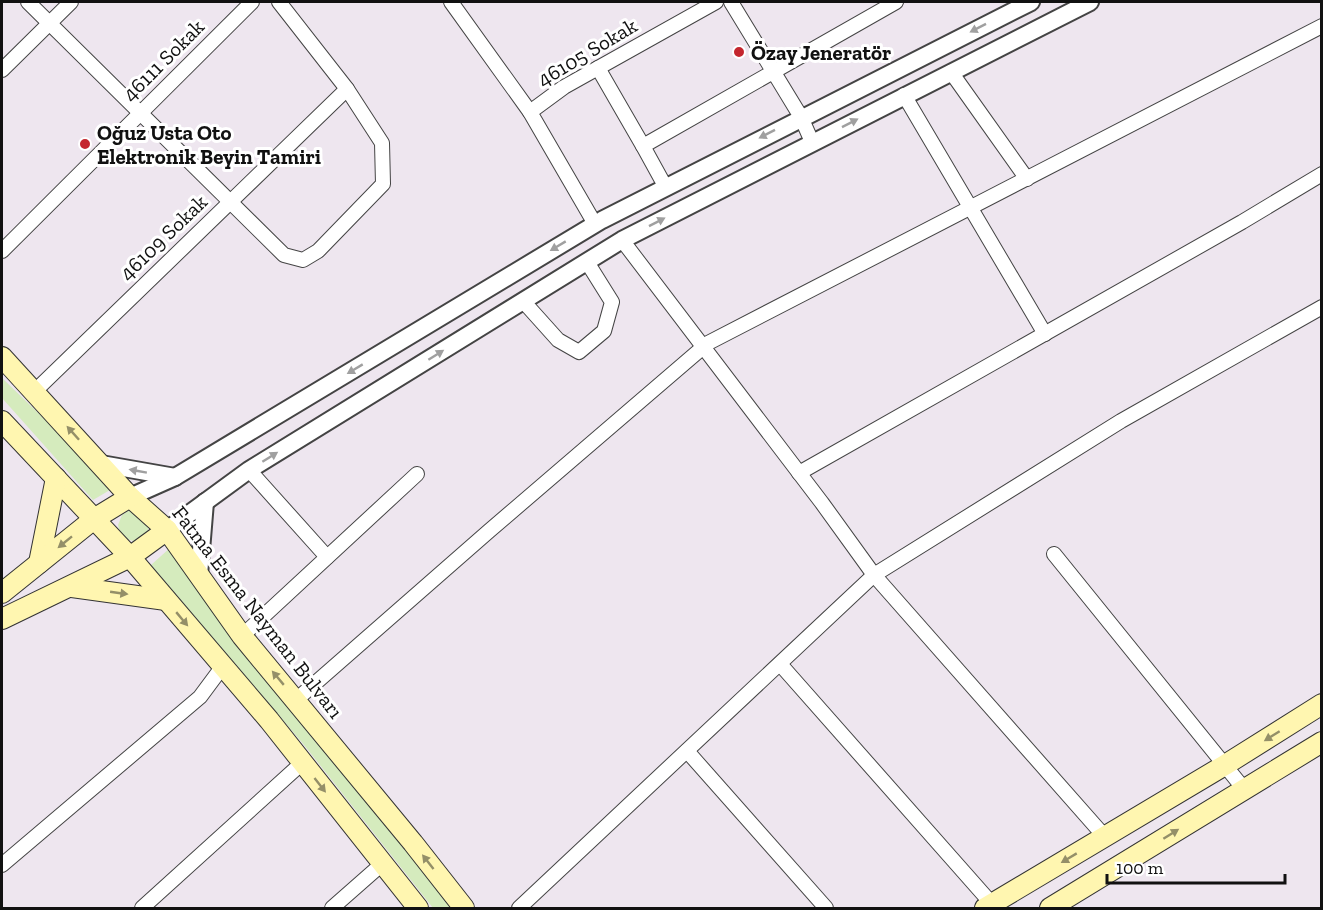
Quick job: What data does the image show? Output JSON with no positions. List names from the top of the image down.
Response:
{
  "streets": {
    "main road": ["Fatma Esma Nayman Bulvarı"],
    "street": ["46105 Sokak", "46111 Sokak", "46109 Sokak"]
  },
  "crossings": [
    ["46109 Sokak", "Fatma Esma Nayman Bulvarı"]
  ],
  "places": ["Özay Jeneratör", "Oğuz Usta Oto Elektronik Beyin Tamiri"],
  "scale_bar": "100 m"
}
